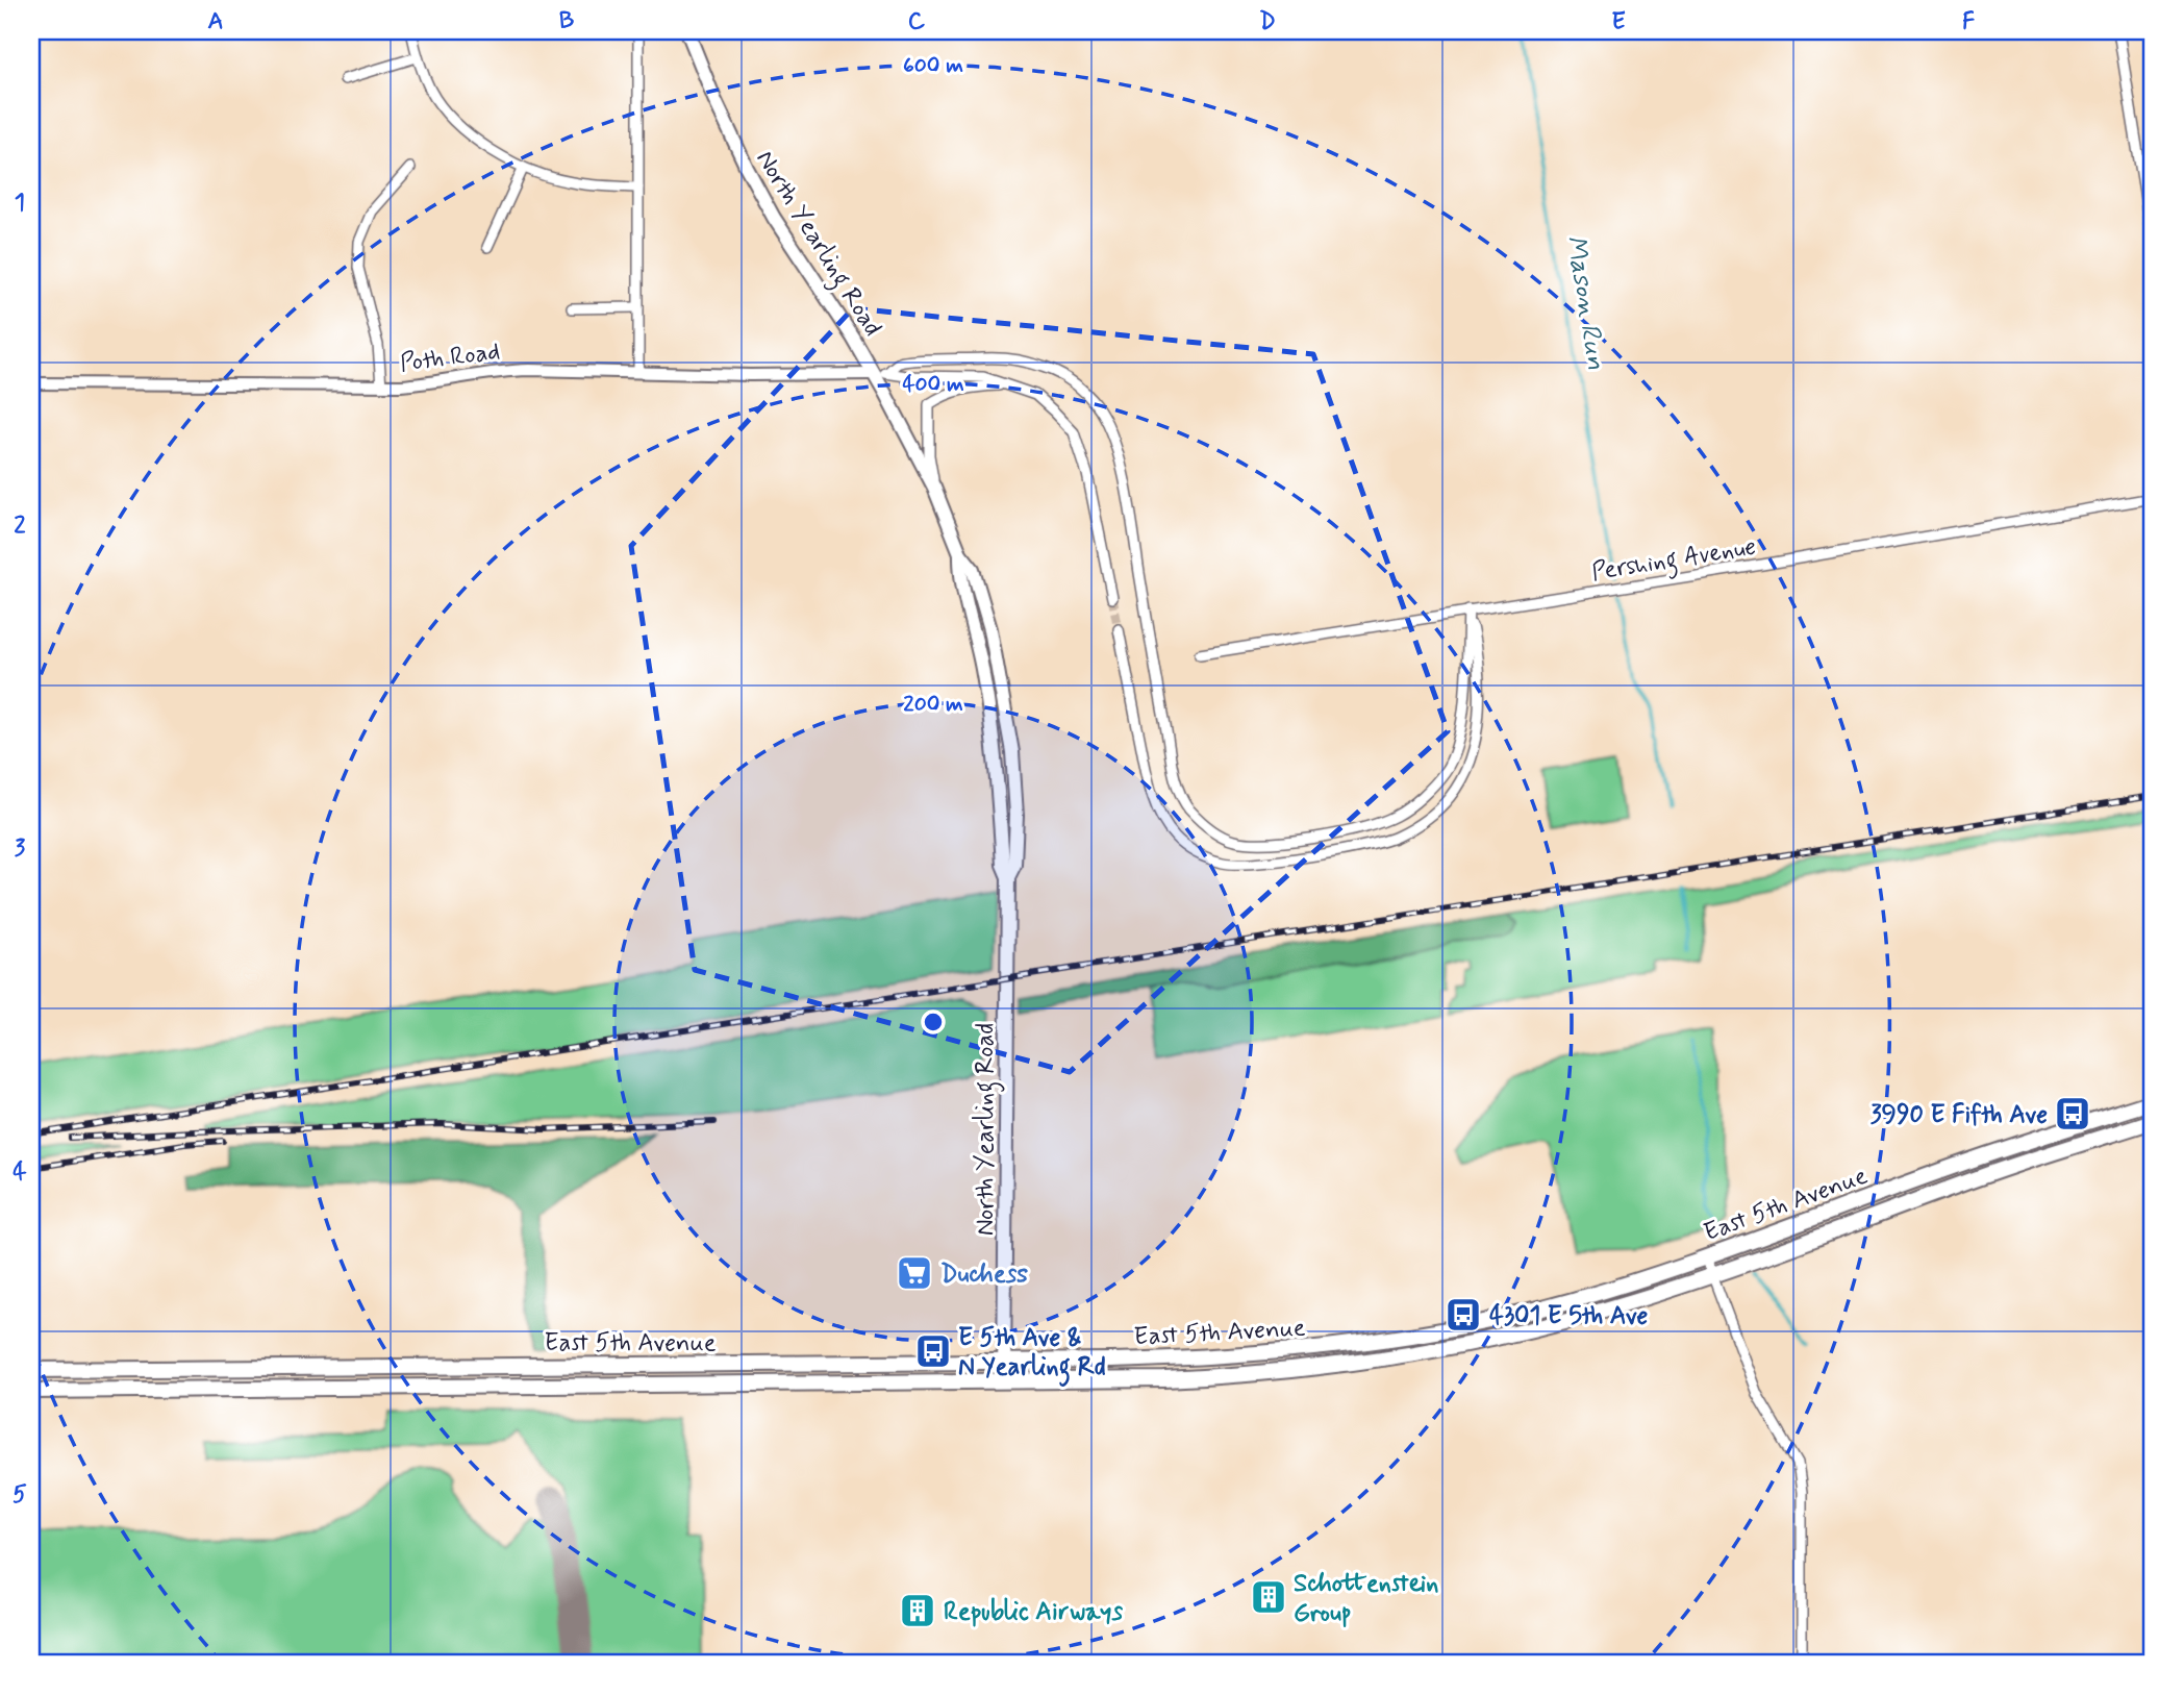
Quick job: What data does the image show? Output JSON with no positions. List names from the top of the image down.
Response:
{
  "streets": {
    "main road": ["North Yearling Road", "East 5th Avenue"],
    "street": ["Poth Road", "Pershing Avenue"]
  },
  "crossings": [
    ["North Yearling Road", "Poth Road"],
    ["North Yearling Road", "East 5th Avenue"]
  ],
  "water": ["Mason Run"],
  "places": {
    "bus stop": ["3990 E Fifth Ave", "4301 E 5th Ave", "E 5th Ave & N Yearling Rd"],
    "supermarket": ["Duchess"],
    "building": ["Schottenstein Group", "Republic Airways"]
  },
  "grid": {
    "columns": [
      "A",
      "B",
      "C",
      "D",
      "E",
      "F"
    ],
    "rows": [
      "1",
      "2",
      "3",
      "4",
      "5"
    ]
  },
  "rings": ["600 m", "400 m", "200 m"]
}
